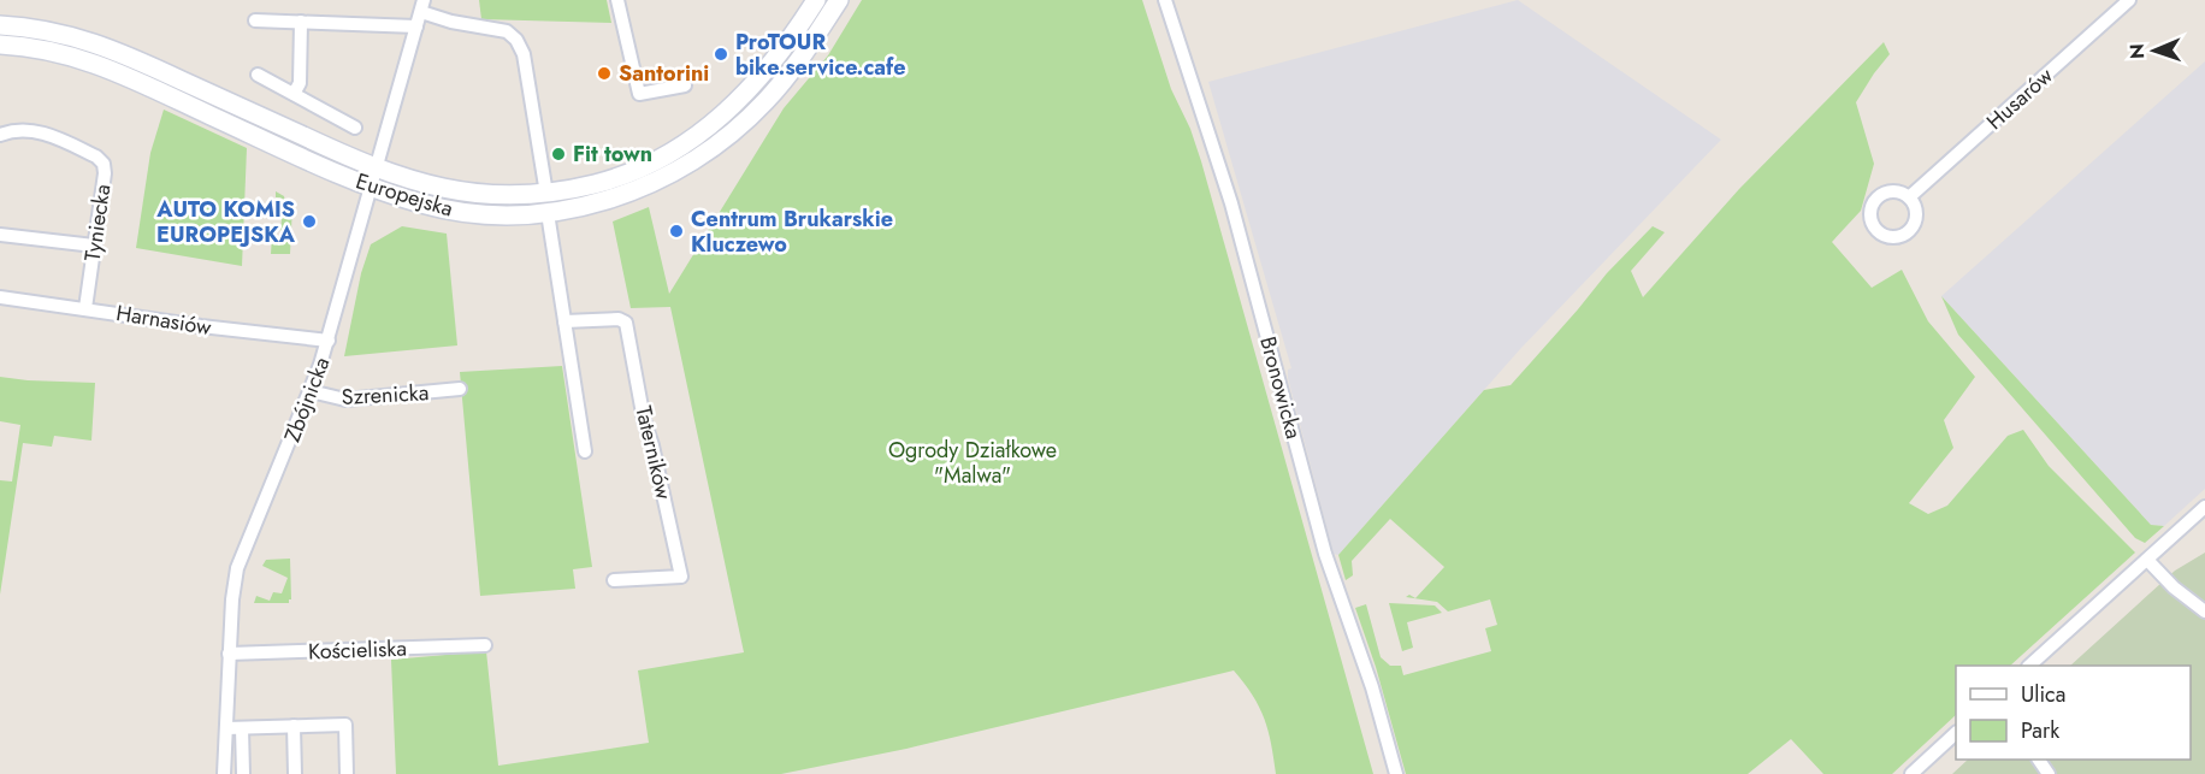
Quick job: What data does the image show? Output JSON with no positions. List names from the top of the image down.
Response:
{
  "streets": {
    "main road": ["Europejska"],
    "street": [
      "Husarów",
      "Tyniecka",
      "Harnasiów",
      "Bronowicka",
      "Szrenicka",
      "Zbójnicka",
      "Taterników",
      "Kościeliska"
    ]
  },
  "crossings": [
    ["Europejska", "Zbójnicka"],
    ["Tyniecka", "Harnasiów"],
    ["Harnasiów", "Zbójnicka"],
    ["Szrenicka", "Zbójnicka"],
    ["Zbójnicka", "Kościeliska"]
  ],
  "parks": ["Ogrody Działkowe \"Malwa\""],
  "places": [
    "ProTOUR bike.service.cafe",
    "Santorini",
    "Fit town",
    "AUTO KOMIS EUROPEJSKA",
    "Centrum Brukarskie Kluczewo"
  ],
  "legend": ["Ulica", "Park"],
  "north": "left"
}
